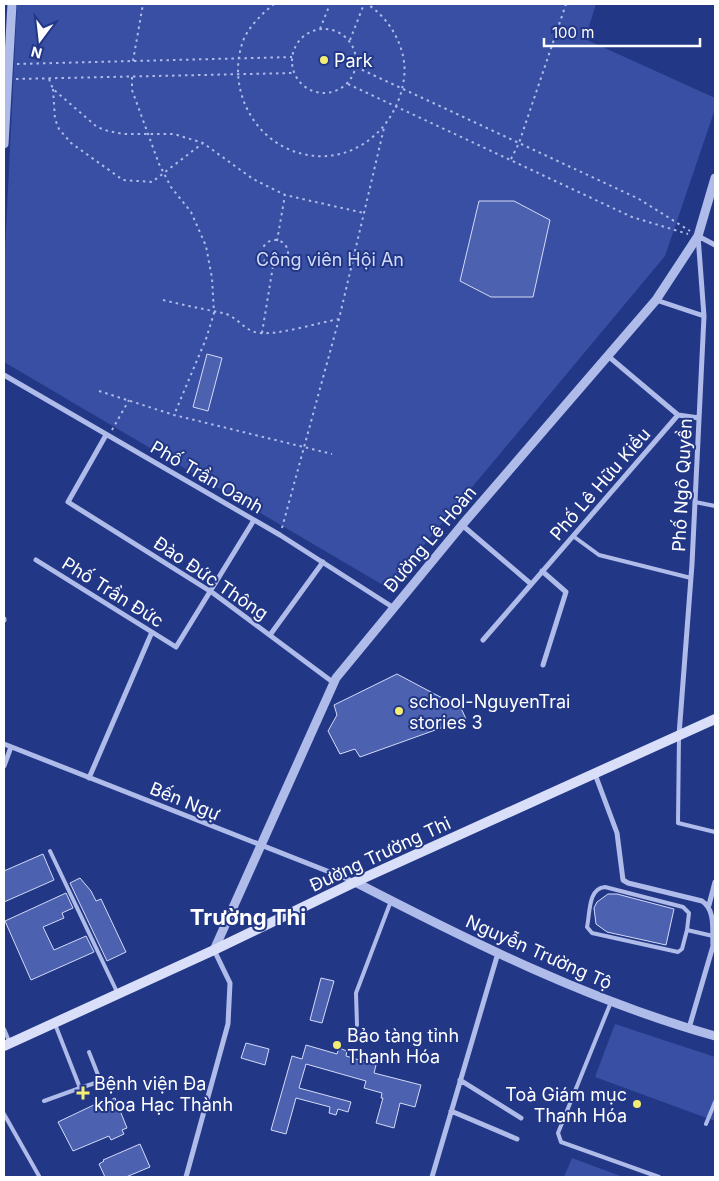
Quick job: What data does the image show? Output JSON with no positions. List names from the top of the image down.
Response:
{
  "streets": {
    "main road": ["Đường Trường Thi"],
    "street": [
      "Phố Trần Oanh",
      "Phố Lê Hữu Kiều",
      "Phố Ngô Quyền",
      "Đường Lê Hoàn",
      "Đào Đức Thông",
      "Phố Trần Đức",
      "Bến Ngự",
      "Nguyễn Trường Tộ"
    ]
  },
  "crossings": [
    ["Phố Trần Oanh", "Đường Lê Hoàn"],
    ["Phố Trần Oanh", "Đào Đức Thông"],
    ["Phố Ngô Quyền", "Đường Lê Hoàn"],
    ["Phố Ngô Quyền", "Đường Trường Thi"],
    ["Đường Lê Hoàn", "Đào Đức Thông"],
    ["Đường Lê Hoàn", "Bến Ngự"],
    ["Đường Lê Hoàn", "Đường Trường Thi"],
    ["Đào Đức Thông", "Phố Trần Đức"],
    ["Bến Ngự", "Đường Trường Thi"],
    ["Bến Ngự", "Nguyễn Trường Tộ"],
    ["Đường Trường Thi", "Nguyễn Trường Tộ"]
  ],
  "districts": ["Trường Thi"],
  "parks": ["Công viên Hội An"],
  "places": {
    "other": [
      "Park",
      "school-NguyenTrai stories 3",
      "Bảo tàng tỉnh Thanh Hóa",
      "Toà Giám mục Thanh Hóa"
    ],
    "health": ["Bệnh viện Đa khoa Hạc Thành"]
  },
  "scale_bar": "100 m",
  "north": "bottom"
}
